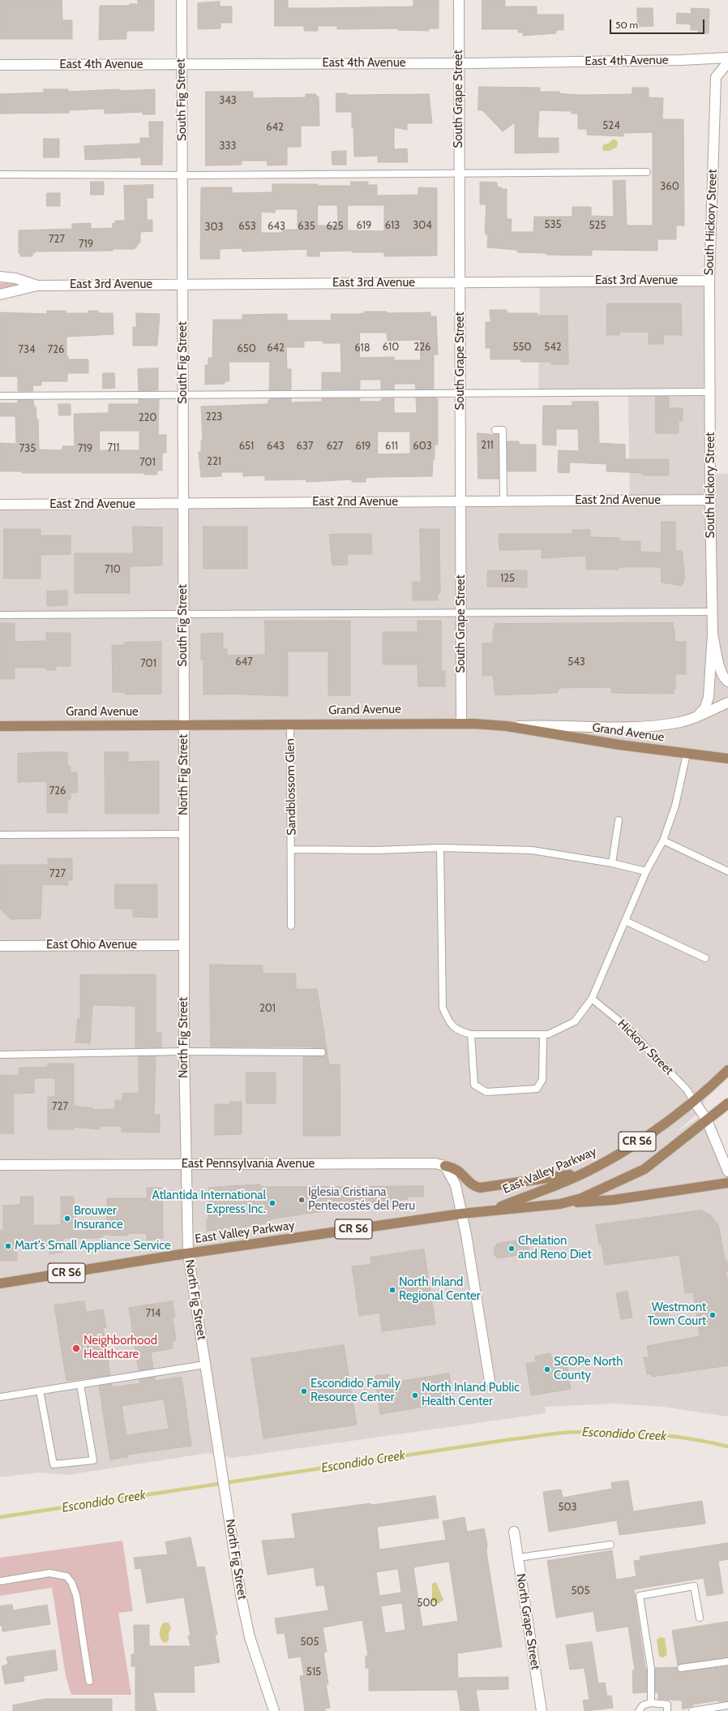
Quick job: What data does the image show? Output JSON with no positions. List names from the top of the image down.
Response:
{
  "streets": {
    "main road": ["Grand Avenue", "CR S6", "East Valley Parkway"],
    "street": [
      "East 4th Avenue",
      "South Grape Street",
      "South Fig Street",
      "South Hickory Street",
      "East 3rd Avenue",
      "East 2nd Avenue",
      "North Fig Street",
      "East Ohio Avenue",
      "East Pennsylvania Avenue",
      "North Grape Street"
    ],
    "lane": ["Sandblossom Glen", "Hickory Street"]
  },
  "crossings": [
    ["East 4th Avenue", "South Grape Street"],
    ["East 4th Avenue", "South Fig Street"],
    ["South Grape Street", "East 3rd Avenue"],
    ["South Grape Street", "East 2nd Avenue"],
    ["South Grape Street", "Grand Avenue"],
    ["South Fig Street", "East 3rd Avenue"],
    ["South Fig Street", "East 2nd Avenue"],
    ["South Fig Street", "Grand Avenue"],
    ["South Fig Street", "North Fig Street"],
    ["South Hickory Street", "East 3rd Avenue"],
    ["South Hickory Street", "East 2nd Avenue"],
    ["Grand Avenue", "North Fig Street"],
    ["Grand Avenue", "Sandblossom Glen"],
    ["North Fig Street", "East Ohio Avenue"],
    ["North Fig Street", "East Pennsylvania Avenue"],
    ["North Fig Street", "East Valley Parkway"],
    ["Hickory Street", "East Valley Parkway"]
  ],
  "water": ["Escondido Creek"],
  "places": [
    "Iglesia Cristiana Pentecostés del Peru",
    "Atlantida International Express Inc.",
    "Brouwer Insurance",
    "Mart's Small Appliance Service",
    "Chelation and Reno Diet",
    "North Inland Regional Center",
    "Westmont Town Court",
    "Neighborhood Healthcare",
    "SCOPe North County",
    "Escondido Family Resource Center",
    "North Inland Public Health Center"
  ],
  "house_numbers": [
    "343",
    "524",
    "642",
    "333",
    "360",
    "535",
    "619",
    "613",
    "304",
    "525",
    "653",
    "643",
    "635",
    "625",
    "303",
    "727",
    "719",
    "610",
    "226",
    "550",
    "542",
    "642",
    "618",
    "650",
    "734",
    "726",
    "223",
    "220",
    "211",
    "651",
    "643",
    "637",
    "627",
    "619",
    "611",
    "603",
    "711",
    "735",
    "719",
    "221",
    "701",
    "710",
    "125",
    "647",
    "543",
    "701",
    "726",
    "727",
    "201",
    "727",
    "714",
    "503",
    "505",
    "500",
    "505",
    "515"
  ],
  "scale_bar": "50 m"
}
